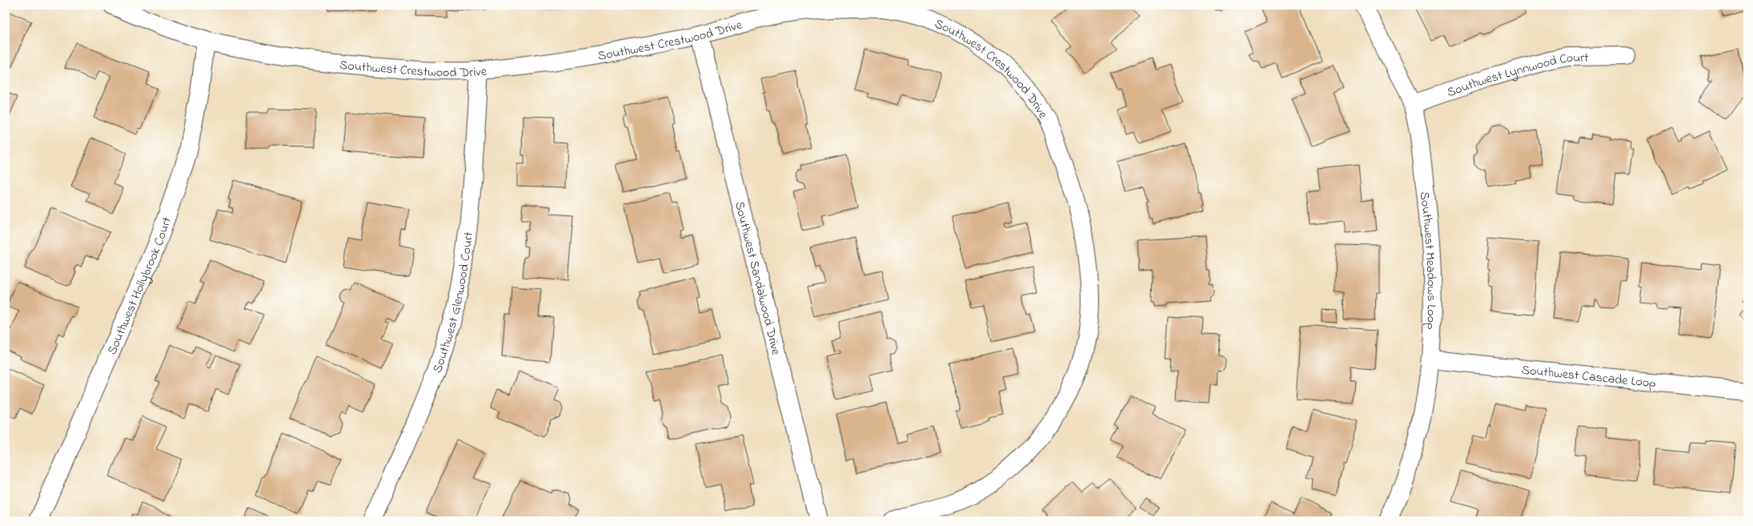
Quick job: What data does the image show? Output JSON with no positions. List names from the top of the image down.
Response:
{
  "streets": {
    "street": [
      "Southwest Crestwood Drive",
      "Southwest Lynnwood Court",
      "Southwest Meadows Loop",
      "Southwest Sandalwood Drive",
      "Southwest Hollybrook Court",
      "Southwest Glenwood Court",
      "Southwest Cascade Loop"
    ]
  },
  "crossings": [
    ["Southwest Crestwood Drive", "Southwest Sandalwood Drive"],
    ["Southwest Crestwood Drive", "Southwest Hollybrook Court"],
    ["Southwest Crestwood Drive", "Southwest Glenwood Court"],
    ["Southwest Lynnwood Court", "Southwest Meadows Loop"],
    ["Southwest Meadows Loop", "Southwest Cascade Loop"]
  ]
}
